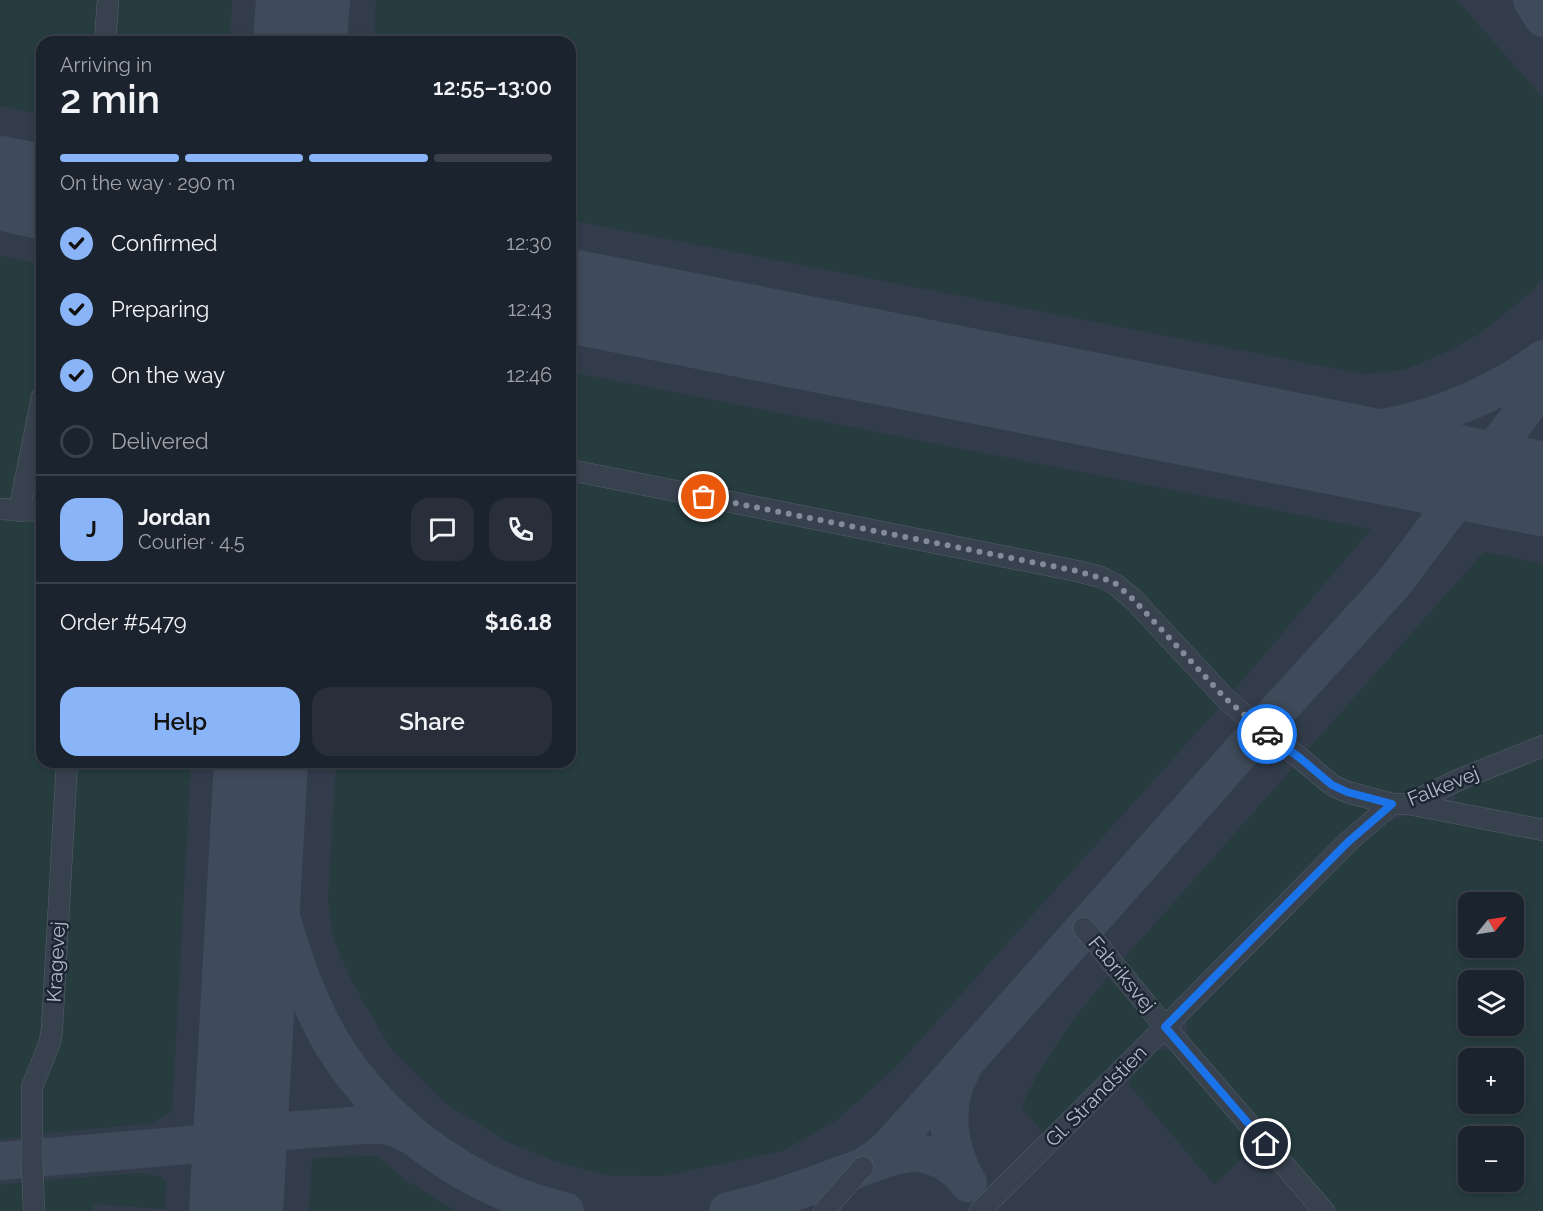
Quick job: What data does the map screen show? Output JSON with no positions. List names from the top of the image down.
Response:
{
  "streets": {
    "lane": [
      "Falkevej",
      "Kragevej",
      "Fabriksvej",
      "Gl. Strandstien"
    ]
  },
  "crossings": [
    ["Falkevej", "Gl. Strandstien"],
    ["Fabriksvej", "Gl. Strandstien"]
  ],
  "north": "top right",
  "page": {
    "heading": ["2 min", "Arriving in", "12:55–13:00"],
    "panel": [
      "Jordan",
      "Courier · 4.5",
      "Order #5479",
      "$16.18"
    ],
    "bar": "On the way · 290 m",
    "list": [
      ["Confirmed", "12:30"],
      ["Preparing", "12:43"],
      ["On the way", "12:46"],
      "Delivered"
    ],
    "round": "J",
    "buttons": ["Help", "Share"],
    "map_buttons": ["+", "−"]
  }
}
